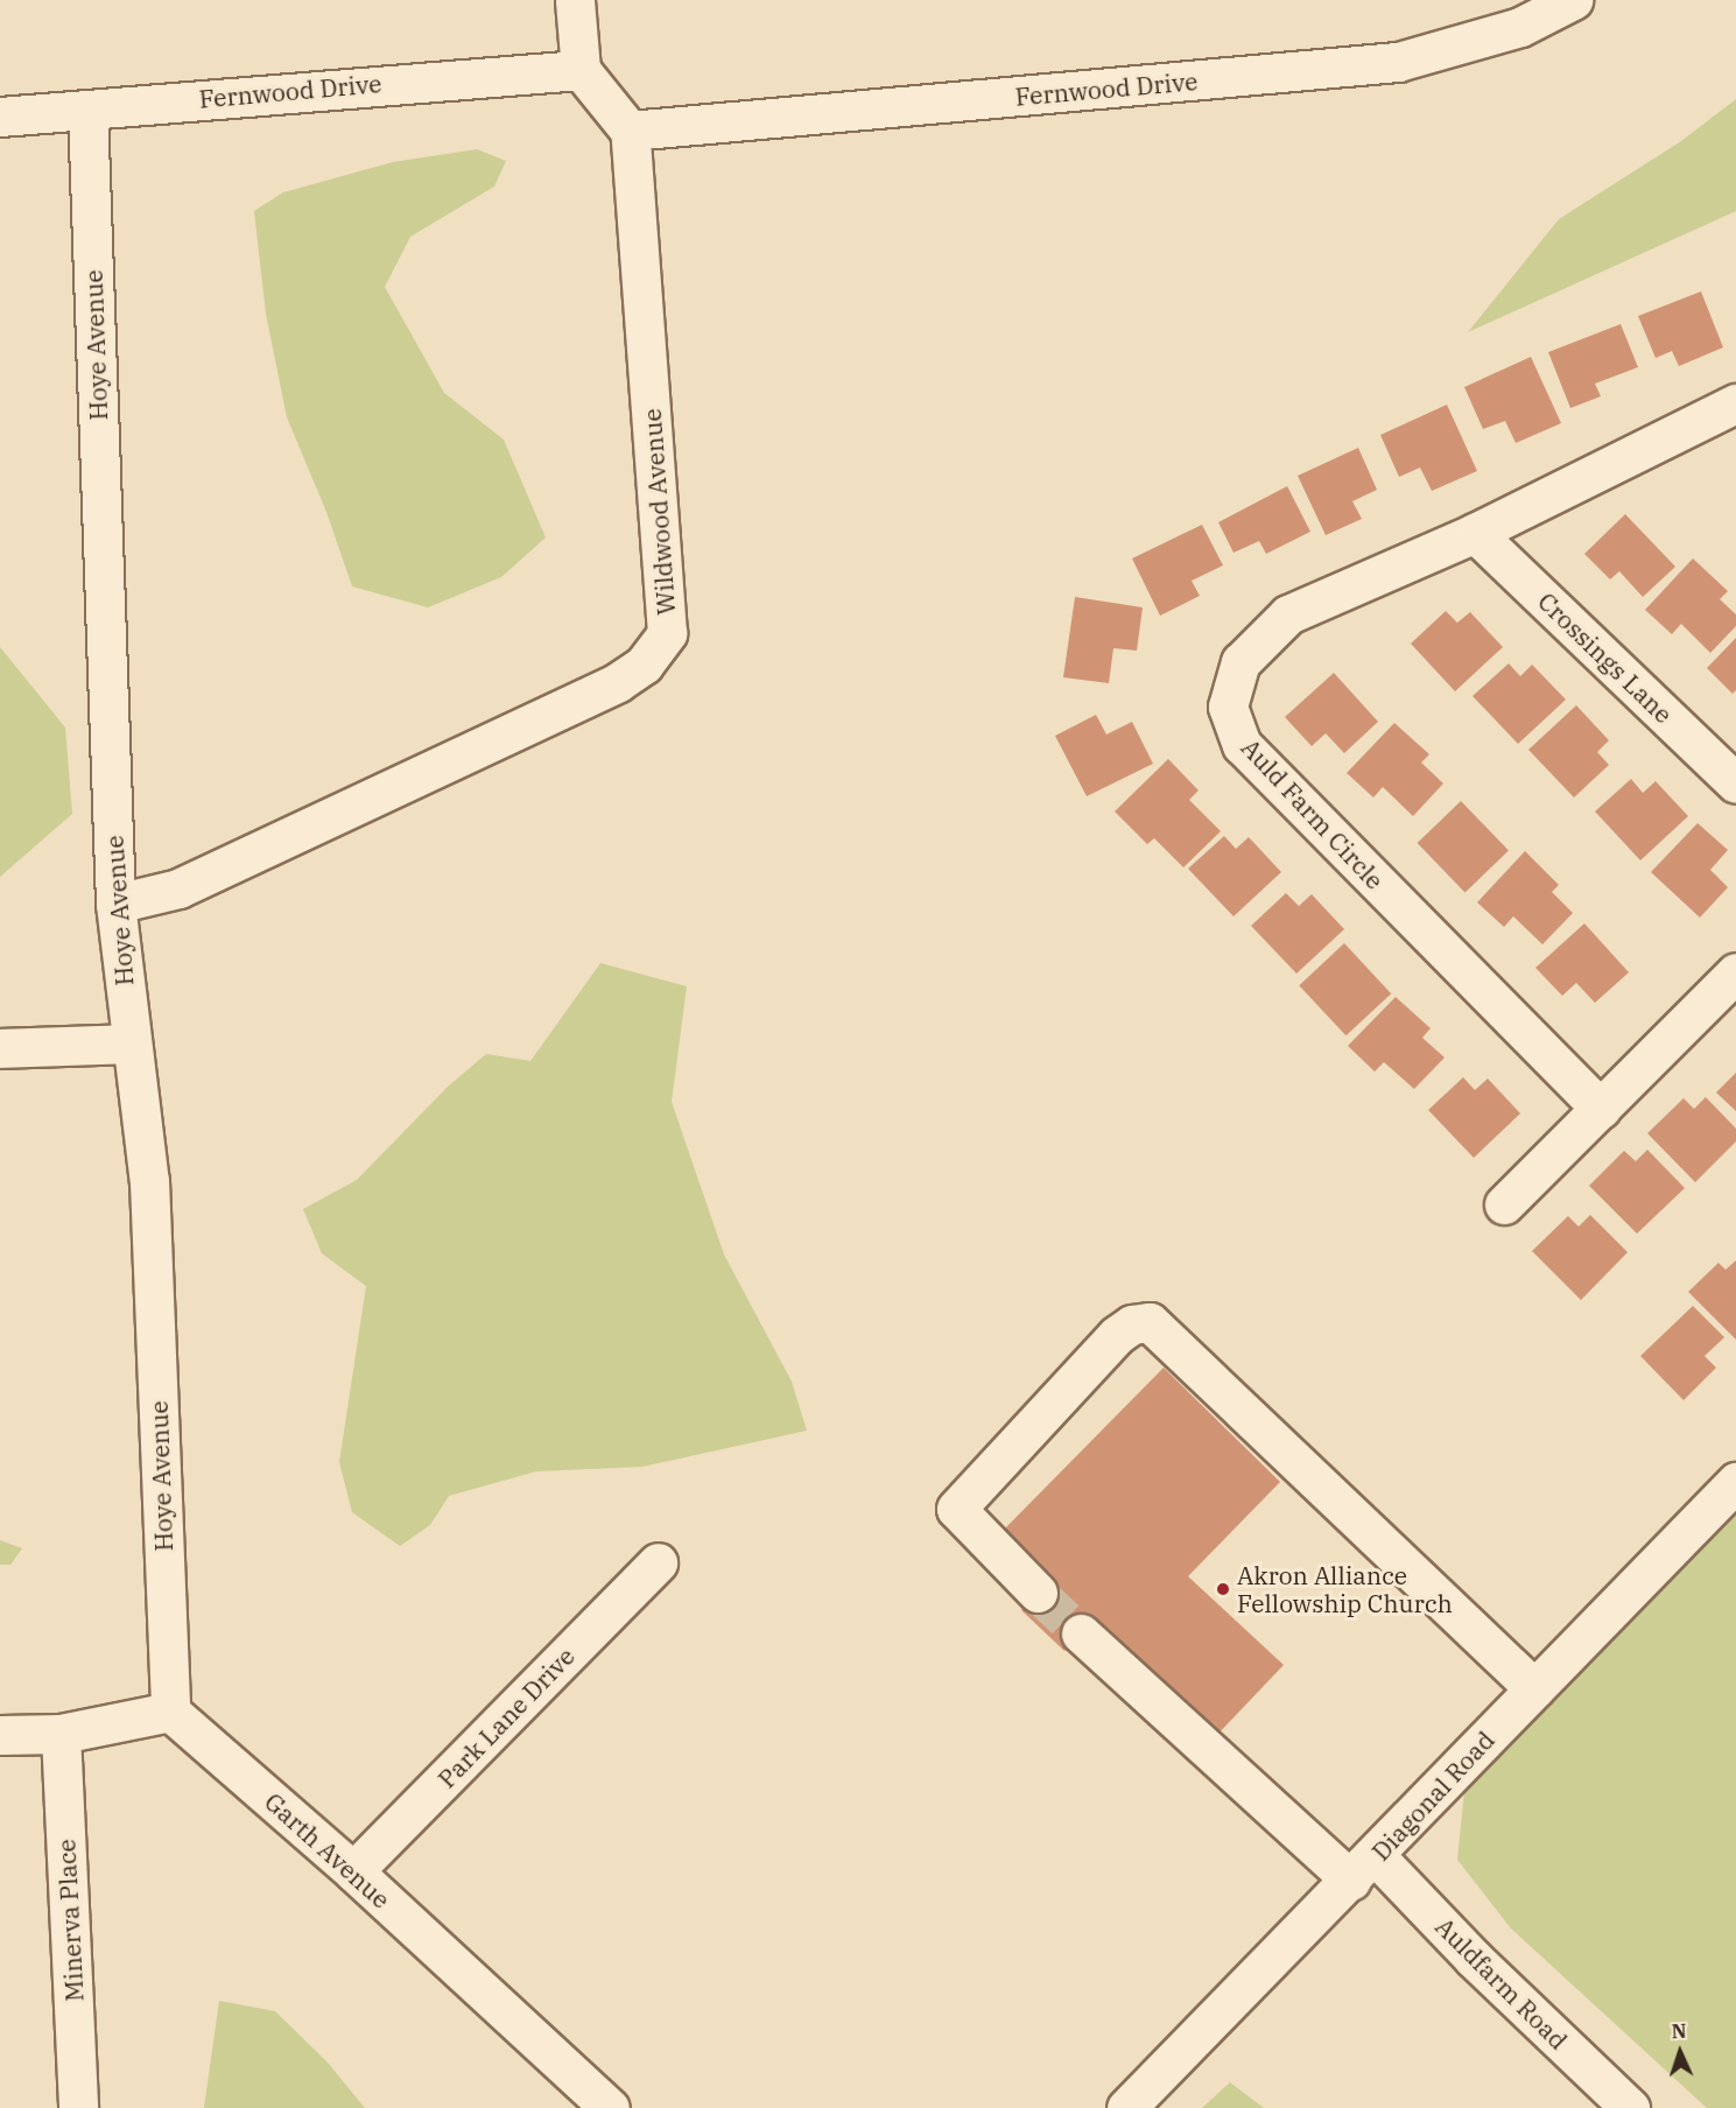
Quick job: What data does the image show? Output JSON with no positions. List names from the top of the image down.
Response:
{
  "streets": {
    "street": [
      "Fernwood Drive",
      "Hoye Avenue",
      "Wildwood Avenue",
      "Crossings Lane",
      "Auld Farm Circle",
      "Park Lane Drive",
      "Diagonal Road",
      "Garth Avenue",
      "Minerva Place",
      "Auldfarm Road"
    ]
  },
  "crossings": [
    ["Fernwood Drive", "Hoye Avenue"],
    ["Fernwood Drive", "Wildwood Avenue"],
    ["Hoye Avenue", "Wildwood Avenue"],
    ["Hoye Avenue", "Garth Avenue"],
    ["Crossings Lane", "Auld Farm Circle"],
    ["Park Lane Drive", "Garth Avenue"],
    ["Diagonal Road", "Auldfarm Road"]
  ],
  "places": ["Akron Alliance Fellowship Church"],
  "north": "top"
}
